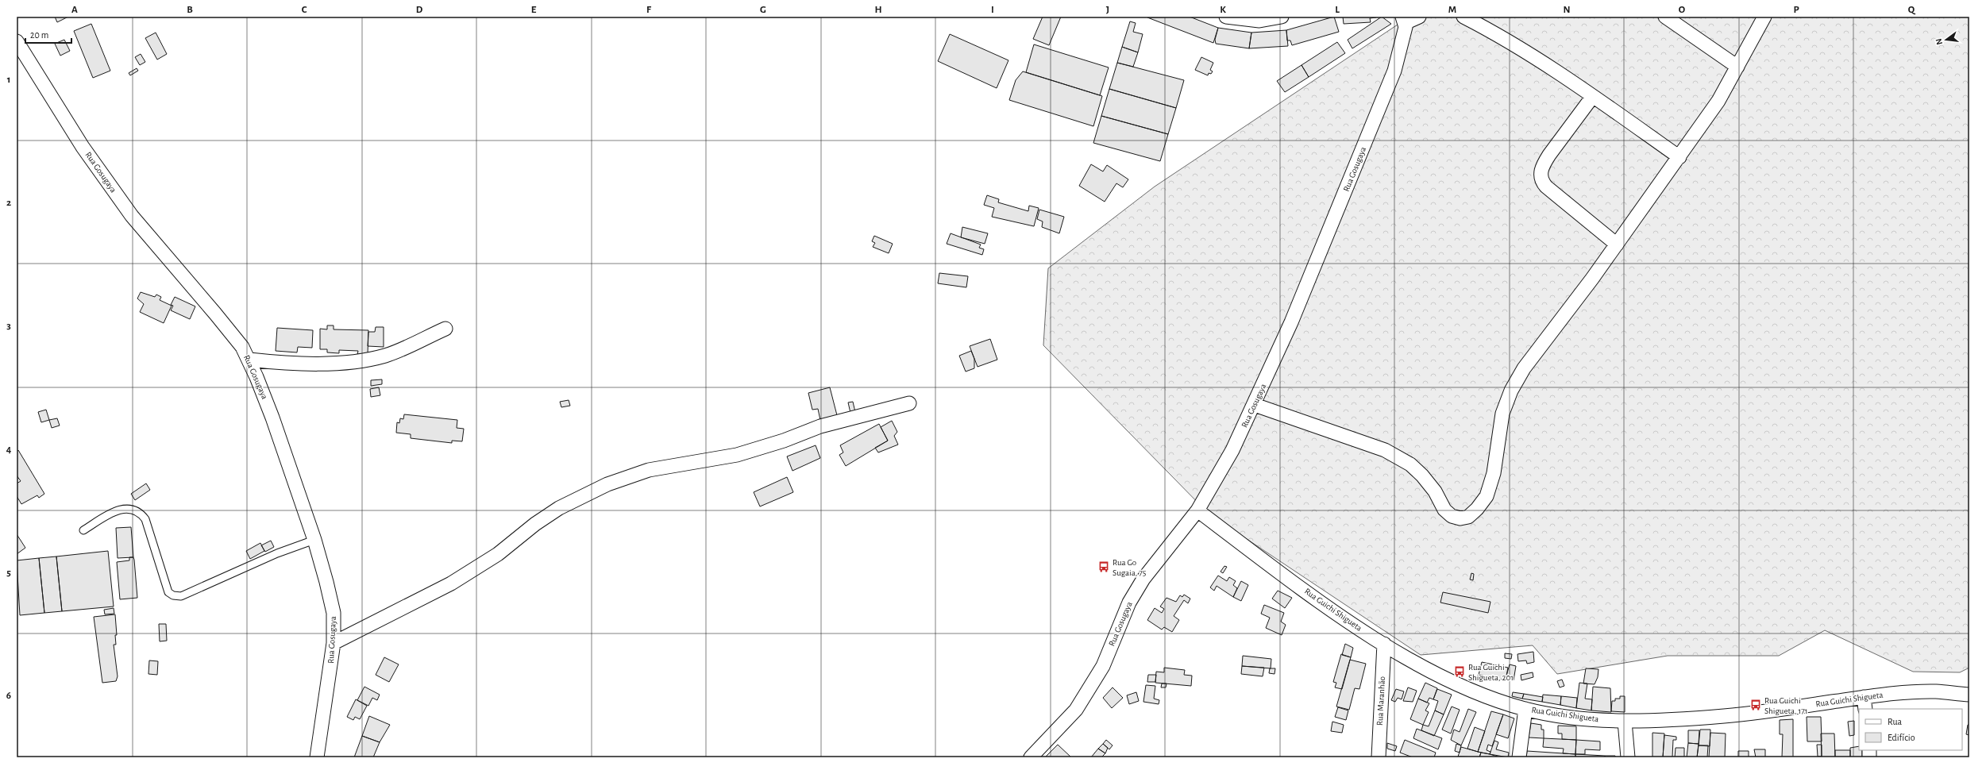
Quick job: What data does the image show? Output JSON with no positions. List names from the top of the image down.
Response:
{
  "streets": {
    "street": ["Rua Gosugaya", "Rua Guichi Shigueta", "Rua Maranhão"]
  },
  "crossings": [
    ["Rua Gosugaya", "Rua Guichi Shigueta"],
    ["Rua Guichi Shigueta", "Rua Maranhão"]
  ],
  "places": {
    "bus stop": ["Rua Go Sugaia, 75", "Rua Guichi Shigueta, 201", "Rua Guichi Shigueta, 171"]
  },
  "legend": ["Rua", "Edifício"],
  "scale_bar": "20 m",
  "north": "left",
  "grid": {
    "columns": [
      "A",
      "B",
      "C",
      "D",
      "E",
      "F",
      "G",
      "H",
      "I",
      "J",
      "K",
      "L",
      "M",
      "N",
      "O",
      "P",
      "Q"
    ],
    "rows": [
      "1",
      "2",
      "3",
      "4",
      "5",
      "6"
    ]
  }
}
